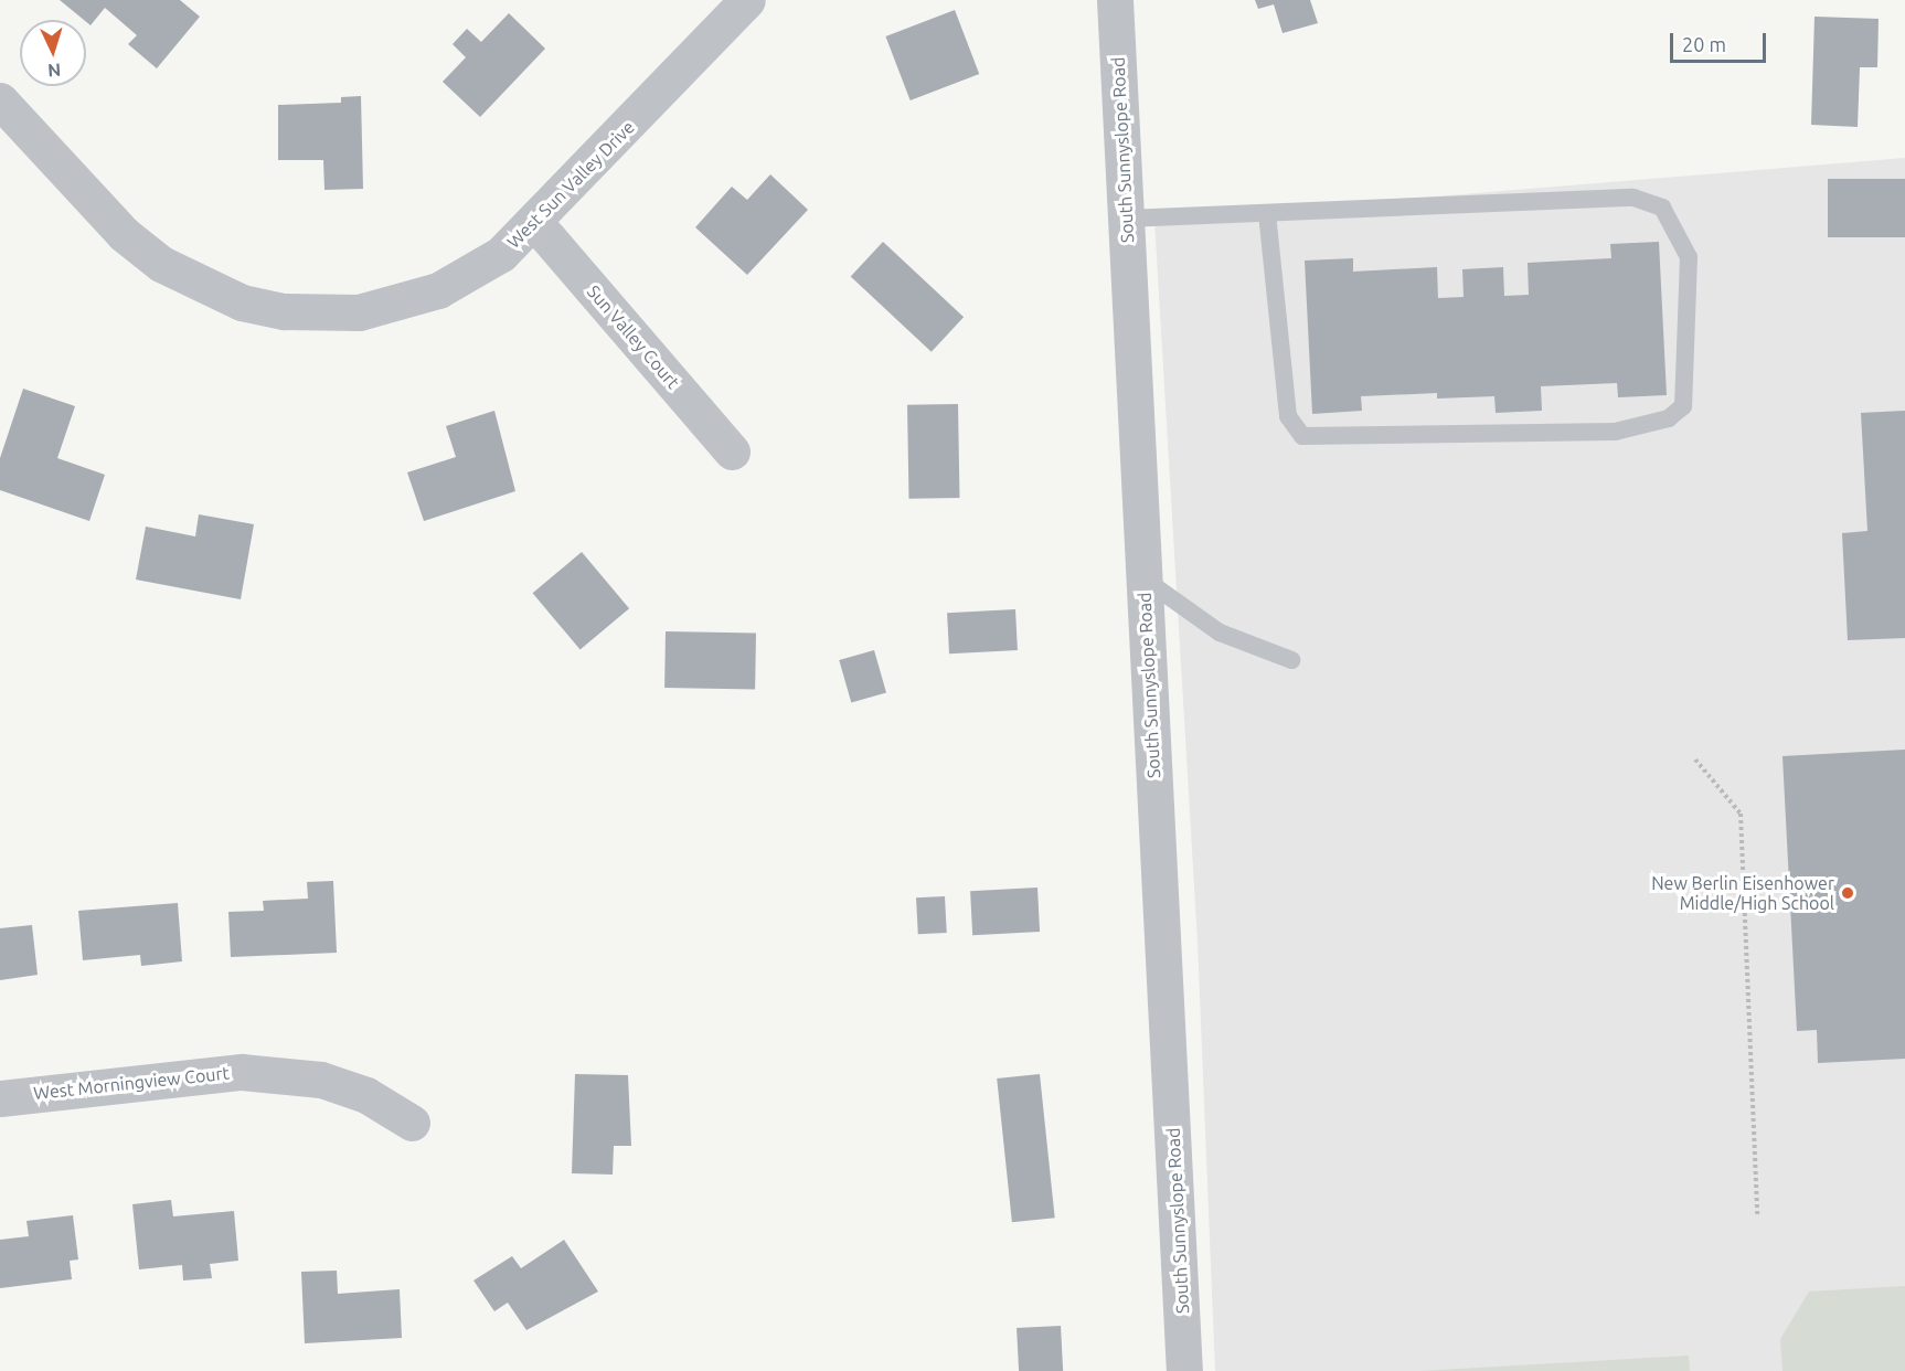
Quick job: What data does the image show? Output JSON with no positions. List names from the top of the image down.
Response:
{
  "streets": {
    "street": [
      "South Sunnyslope Road",
      "West Sun Valley Drive",
      "Sun Valley Court",
      "West Morningview Court"
    ]
  },
  "crossings": [
    ["West Sun Valley Drive", "Sun Valley Court"]
  ],
  "places": ["New Berlin Eisenhower Middle/High School"],
  "scale_bar": "20 m",
  "north": "bottom"
}
